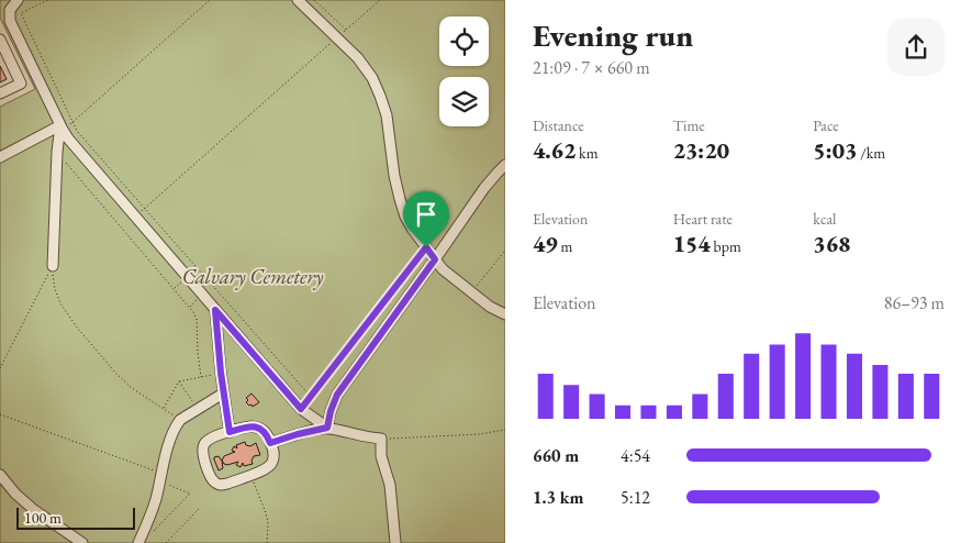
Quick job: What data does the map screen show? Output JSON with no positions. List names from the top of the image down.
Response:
{
  "parks": ["Calvary Cemetery"],
  "scale_bar": "100 m",
  "page": {
    "heading": ["Evening run", "21:09 · 7 × 660 m"],
    "stats": [
      ["Distance", "4.62 km"],
      ["Time", "23:20"],
      ["Pace", "5:03 /km"],
      ["Elevation", "49 m"],
      ["Heart rate", "154 bpm"],
      ["kcal", "368"]
    ],
    "chart": ["Elevation", "86–93 m"],
    "list": [
      {
        "name": "660 m",
        "note": "4:54"
      },
      {
        "name": "1.3 km",
        "note": "5:12"
      }
    ],
    "scale": "100 m"
  }
}
